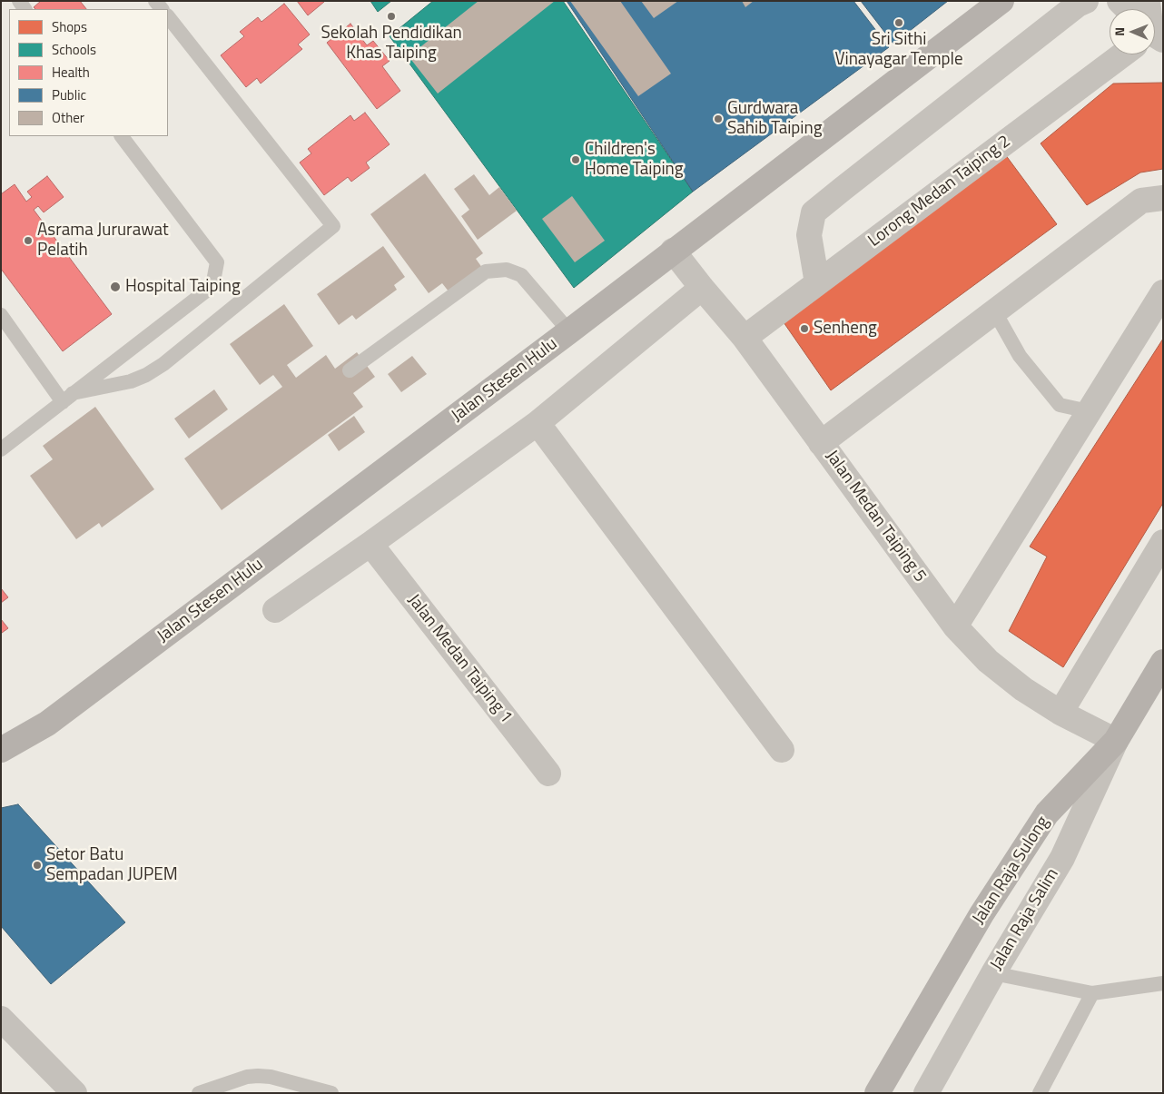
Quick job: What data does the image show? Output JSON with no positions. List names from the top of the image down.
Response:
{
  "streets": {
    "main road": ["Jalan Stesen Hulu", "Jalan Raja Sulong"],
    "street": [
      "Lorong Medan Taiping 2",
      "Jalan Medan Taiping 5",
      "Jalan Medan Taiping 1",
      "Jalan Raja Salim"
    ]
  },
  "crossings": [
    ["Lorong Medan Taiping 2", "Jalan Medan Taiping 5"],
    ["Jalan Stesen Hulu", "Jalan Medan Taiping 5"],
    ["Jalan Medan Taiping 5", "Jalan Raja Sulong"],
    ["Jalan Medan Taiping 5", "Jalan Raja Salim"],
    ["Jalan Raja Sulong", "Jalan Raja Salim"]
  ],
  "places": [
    "Sekolah Pendidikan Khas Taiping",
    "Sri Sithi Vinayagar Temple",
    "Gurdwara Sahib Taiping",
    "Children's Home Taiping",
    "Asrama Jururawat Pelatih",
    "Hospital Taiping",
    "Senheng",
    "Setor Batu Sempadan JUPEM"
  ],
  "legend": [
    "Shops",
    "Schools",
    "Health",
    "Public",
    "Other"
  ],
  "north": "left"
}
